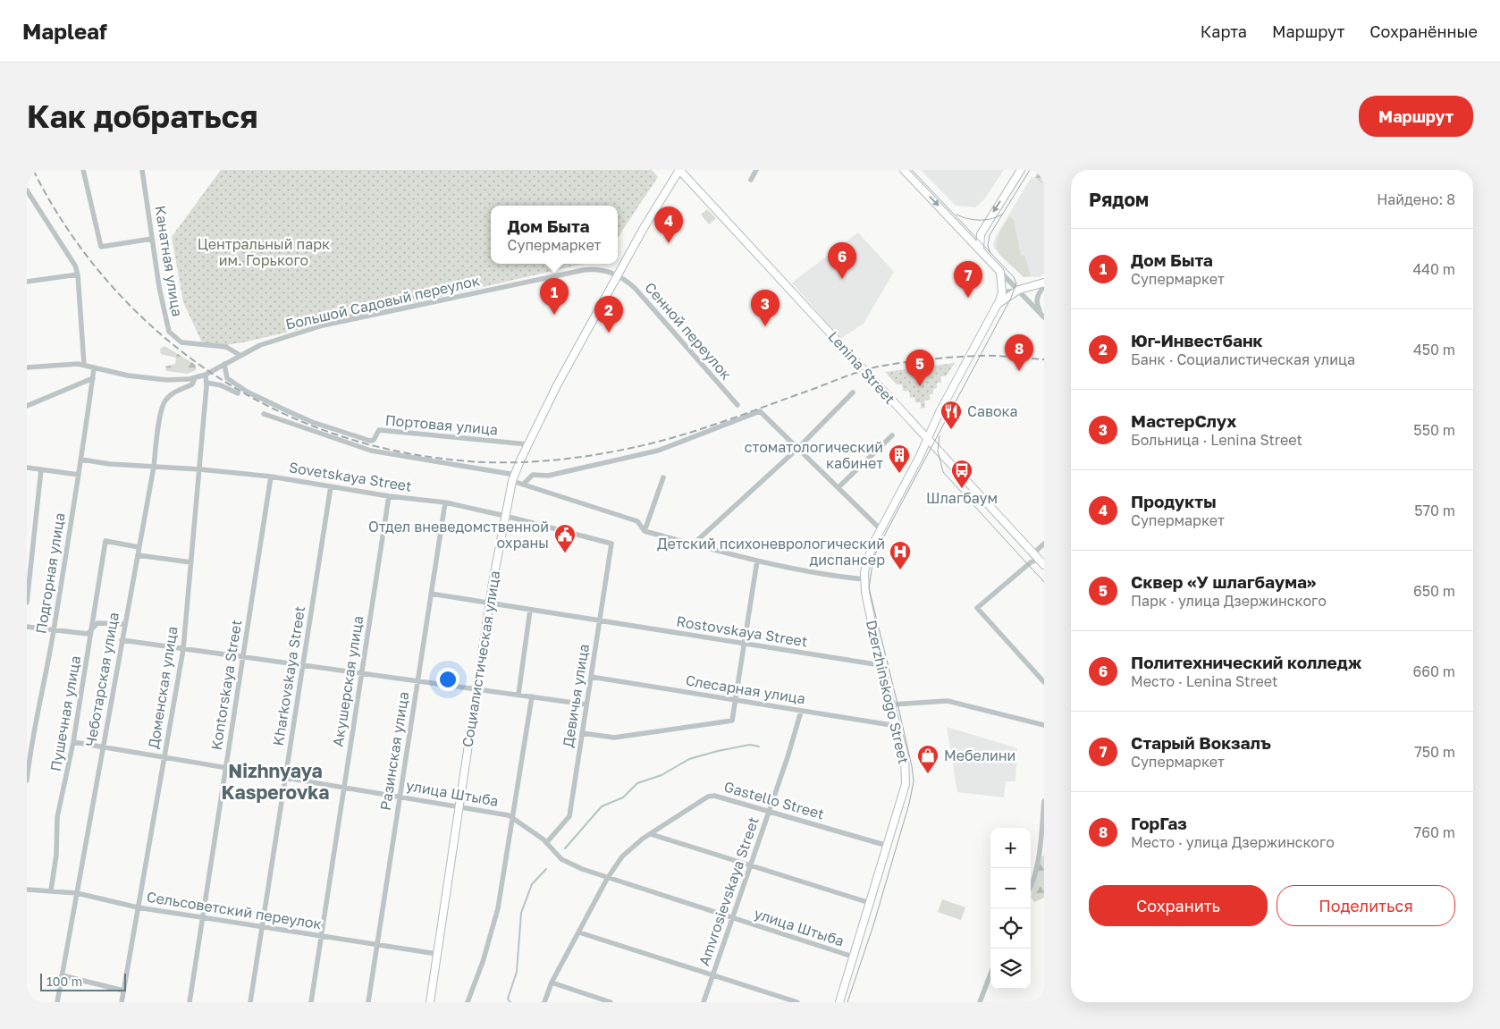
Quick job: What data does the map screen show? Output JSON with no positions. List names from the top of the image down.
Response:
{
  "streets": {
    "main road": ["Lenina Street", "Социалистическая улица", "Dzerzhinskogo Street"],
    "street": [
      "Канатная улица",
      "Большой Садовый переулок",
      "Сенной переулок",
      "Портовая улица",
      "Sovetskaya Street",
      "Подгорная улица",
      "Rostovskaya Street",
      "Kharkovskaya Street",
      "Чеботарская улица",
      "Акушерская улица",
      "Kontorskaya Street",
      "Доменская улица",
      "Слесарная улица",
      "Девичья улица",
      "Пушечная улица",
      "Разинская улица",
      "улица Штыба",
      "Gastello Street",
      "Amvrosievskaya Street",
      "Сельсоветский переулок"
    ]
  },
  "crossings": [
    ["Канатная улица", "Большой Садовый переулок"],
    ["Большой Садовый переулок", "Сенной переулок"],
    ["Большой Садовый переулок", "Портовая улица"],
    ["Большой Садовый переулок", "Подгорная улица"],
    ["Большой Садовый переулок", "Социалистическая улица"],
    ["Большой Садовый переулок", "Чеботарская улица"],
    ["Большой Садовый переулок", "Доменская улица"],
    ["Сенной переулок", "Социалистическая улица"],
    ["Lenina Street", "Социалистическая улица"],
    ["Lenina Street", "Dzerzhinskogo Street"],
    ["Портовая улица", "Социалистическая улица"],
    ["Sovetskaya Street", "Подгорная улица"],
    ["Sovetskaya Street", "Социалистическая улица"],
    ["Sovetskaya Street", "Kharkovskaya Street"],
    ["Sovetskaya Street", "Чеботарская улица"],
    ["Sovetskaya Street", "Акушерская улица"],
    ["Sovetskaya Street", "Kontorskaya Street"],
    ["Sovetskaya Street", "Доменская улица"],
    ["Sovetskaya Street", "Девичья улица"],
    ["Sovetskaya Street", "Разинская улица"],
    ["Rostovskaya Street", "Социалистическая улица"],
    ["Rostovskaya Street", "Dzerzhinskogo Street"],
    ["Rostovskaya Street", "Девичья улица"],
    ["Rostovskaya Street", "Разинская улица"],
    ["Социалистическая улица", "улица Штыба"],
    ["Социалистическая улица", "Сельсоветский переулок"],
    ["Kharkovskaya Street", "улица Штыба"],
    ["Kharkovskaya Street", "Сельсоветский переулок"],
    ["Чеботарская улица", "Пушечная улица"],
    ["Чеботарская улица", "улица Штыба"],
    ["Чеботарская улица", "Сельсоветский переулок"],
    ["Акушерская улица", "улица Штыба"],
    ["Акушерская улица", "Сельсоветский переулок"],
    ["Kontorskaya Street", "улица Штыба"],
    ["Kontorskaya Street", "Сельсоветский переулок"],
    ["Доменская улица", "улица Штыба"],
    ["Доменская улица", "Сельсоветский переулок"],
    ["Слесарная улица", "Dzerzhinskogo Street"],
    ["Слесарная улица", "Девичья улица"],
    ["Слесарная улица", "Amvrosievskaya Street"],
    ["Dzerzhinskogo Street", "улица Штыба"],
    ["Dzerzhinskogo Street", "Gastello Street"],
    ["Девичья улица", "улица Штыба"],
    ["Пушечная улица", "улица Штыба"],
    ["Пушечная улица", "Сельсоветский переулок"],
    ["Разинская улица", "улица Штыба"],
    ["Разинская улица", "Сельсоветский переулок"],
    ["улица Штыба", "Gastello Street"],
    ["улица Штыба", "Amvrosievskaya Street"],
    ["Gastello Street", "Amvrosievskaya Street"]
  ],
  "districts": ["Nizhnyaya Kasperovka"],
  "parks": ["Центральный парк им. Горького"],
  "places": {
    "restaurant": ["Савока"],
    "building": ["стоматологический кабинет"],
    "bus stop": ["Шлагбаум"],
    "public building": ["Отдел вневедомственной охраны"],
    "hospital": ["Детский психоневрологический диспансер"],
    "shop": ["Мебелини"]
  },
  "scale_bar": "100 m",
  "page": {
    "header": "Mapleaf",
    "nav": ["Карта", "Маршрут", "Сохранённые"],
    "buttons": [
      "Маршрут",
      ["Сохранить", "Поделиться"]
    ],
    "title": "Как добраться",
    "heading": ["Рядом", "Найдено: 8"],
    "popup": ["Дом Быта", "Супермаркет"],
    "pins": [
      "4",
      "6",
      "7",
      "1",
      "3",
      "2",
      "8",
      "5"
    ],
    "list": [
      {
        "mark": "1",
        "name": "Дом Быта",
        "note": "Супермаркет",
        "value": "440 m"
      },
      {
        "mark": "2",
        "name": "Юг-Инвестбанк",
        "note": "Банк · Социалистическая улица",
        "value": "450 m"
      },
      {
        "mark": "3",
        "name": "МастерСлух",
        "note": "Больница · Lenina Street",
        "value": "550 m"
      },
      {
        "mark": "4",
        "name": "Продукты",
        "note": "Супермаркет",
        "value": "570 m"
      },
      {
        "mark": "5",
        "name": "Сквер «У шлагбаума»",
        "note": "Парк · улица Дзержинского",
        "value": "650 m"
      },
      {
        "mark": "6",
        "name": "Политехнический колледж",
        "note": "Место · Lenina Street",
        "value": "660 m"
      },
      {
        "mark": "7",
        "name": "Старый Вокзалъ",
        "note": "Супермаркет",
        "value": "750 m"
      },
      {
        "mark": "8",
        "name": "ГорГаз",
        "note": "Место · улица Дзержинского",
        "value": "760 m"
      }
    ],
    "map_buttons": ["+", "−"],
    "scale": "100 m"
  }
}
